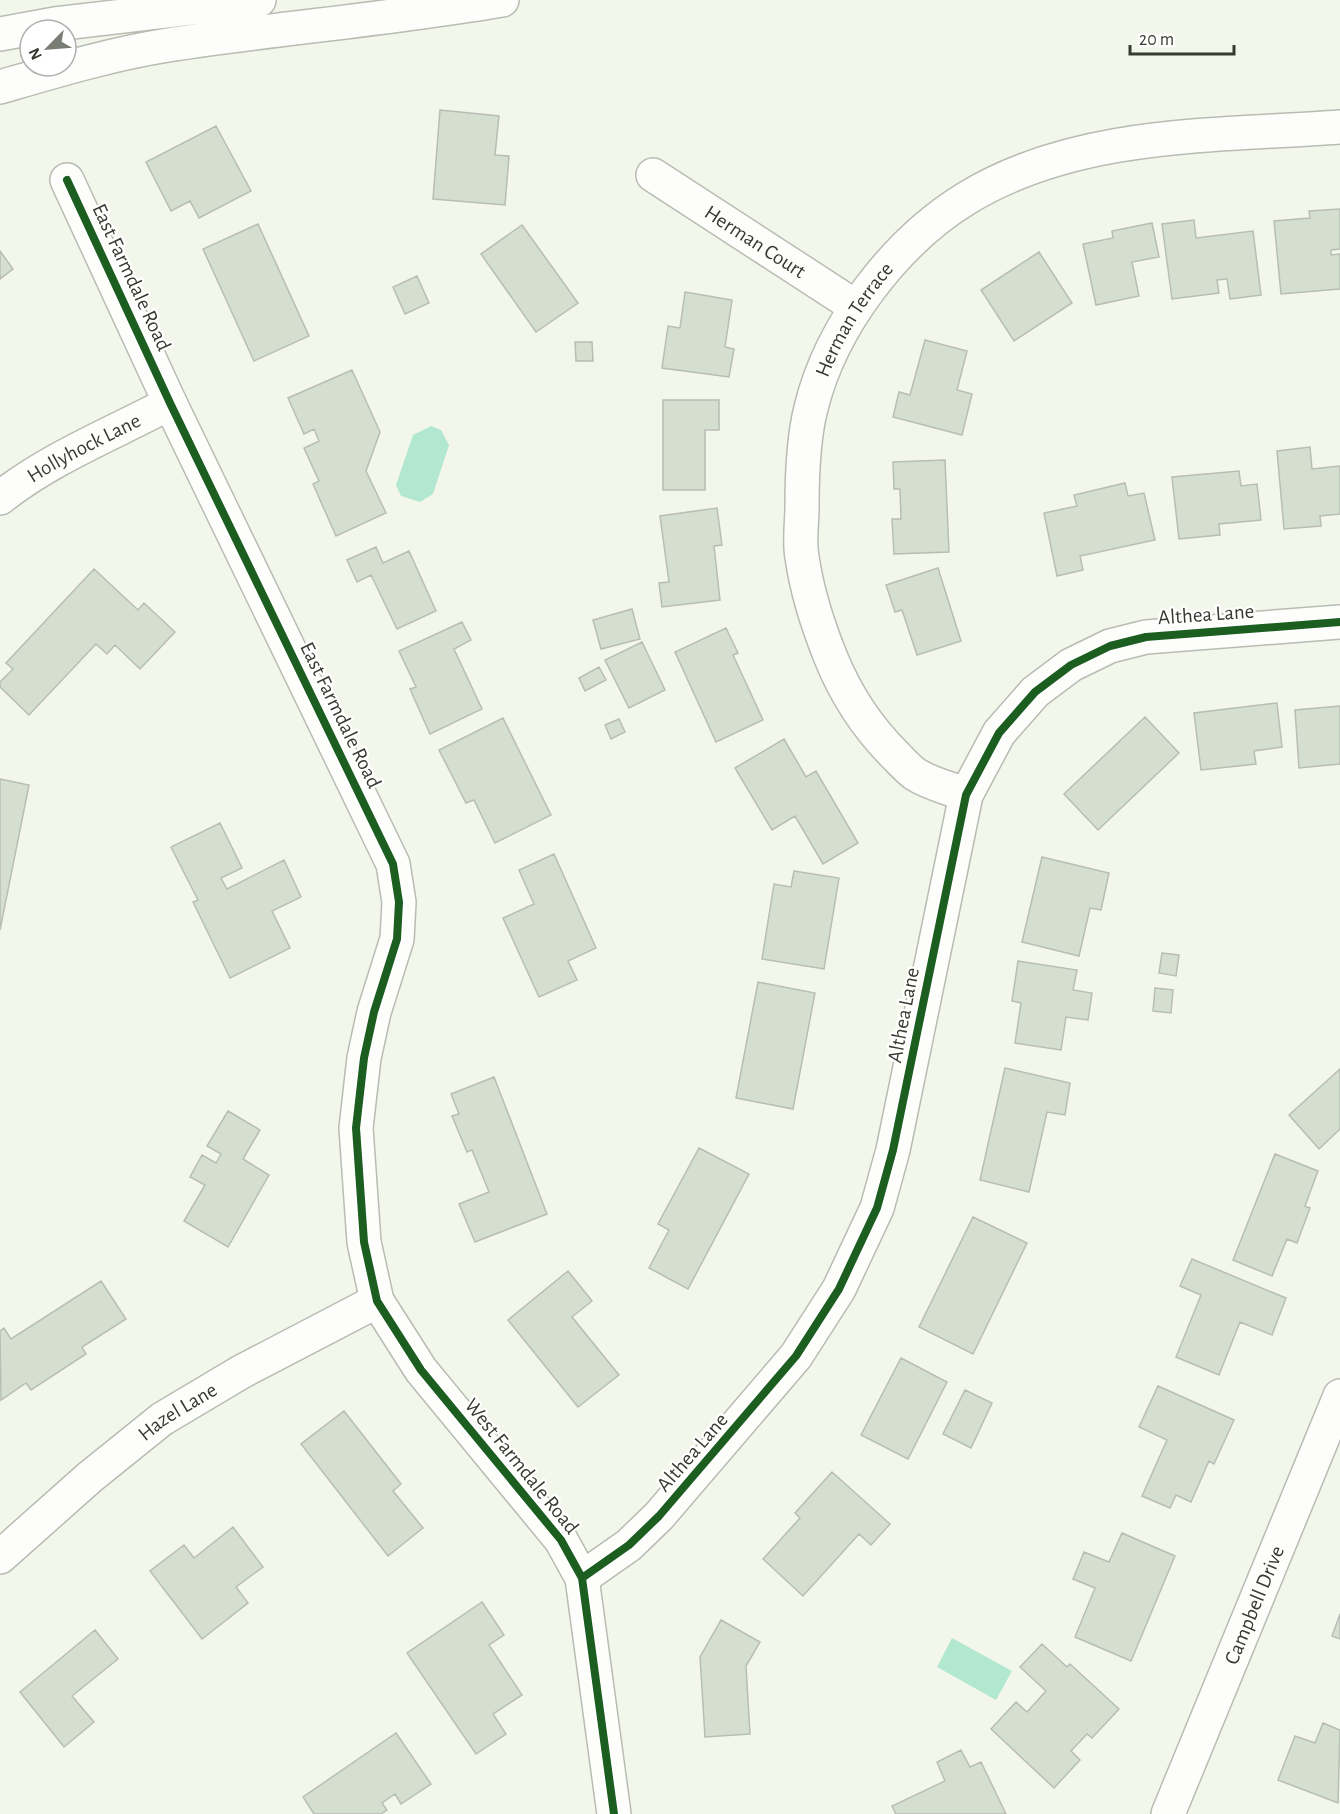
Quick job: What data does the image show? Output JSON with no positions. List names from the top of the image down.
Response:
{
  "streets": {
    "main road": [
      "Herman Court",
      "East Farmdale Road",
      "Herman Terrace",
      "Hollyhock Lane",
      "Althea Lane",
      "Hazel Lane",
      "West Farmdale Road",
      "Campbell Drive"
    ]
  },
  "crossings": [
    ["Herman Court", "Herman Terrace"],
    ["East Farmdale Road", "Hollyhock Lane"],
    ["East Farmdale Road", "Hazel Lane"],
    ["East Farmdale Road", "West Farmdale Road"],
    ["Herman Terrace", "Althea Lane"],
    ["Althea Lane", "West Farmdale Road"],
    ["Hazel Lane", "West Farmdale Road"]
  ],
  "scale_bar": "20 m",
  "north": "bottom left"
}
